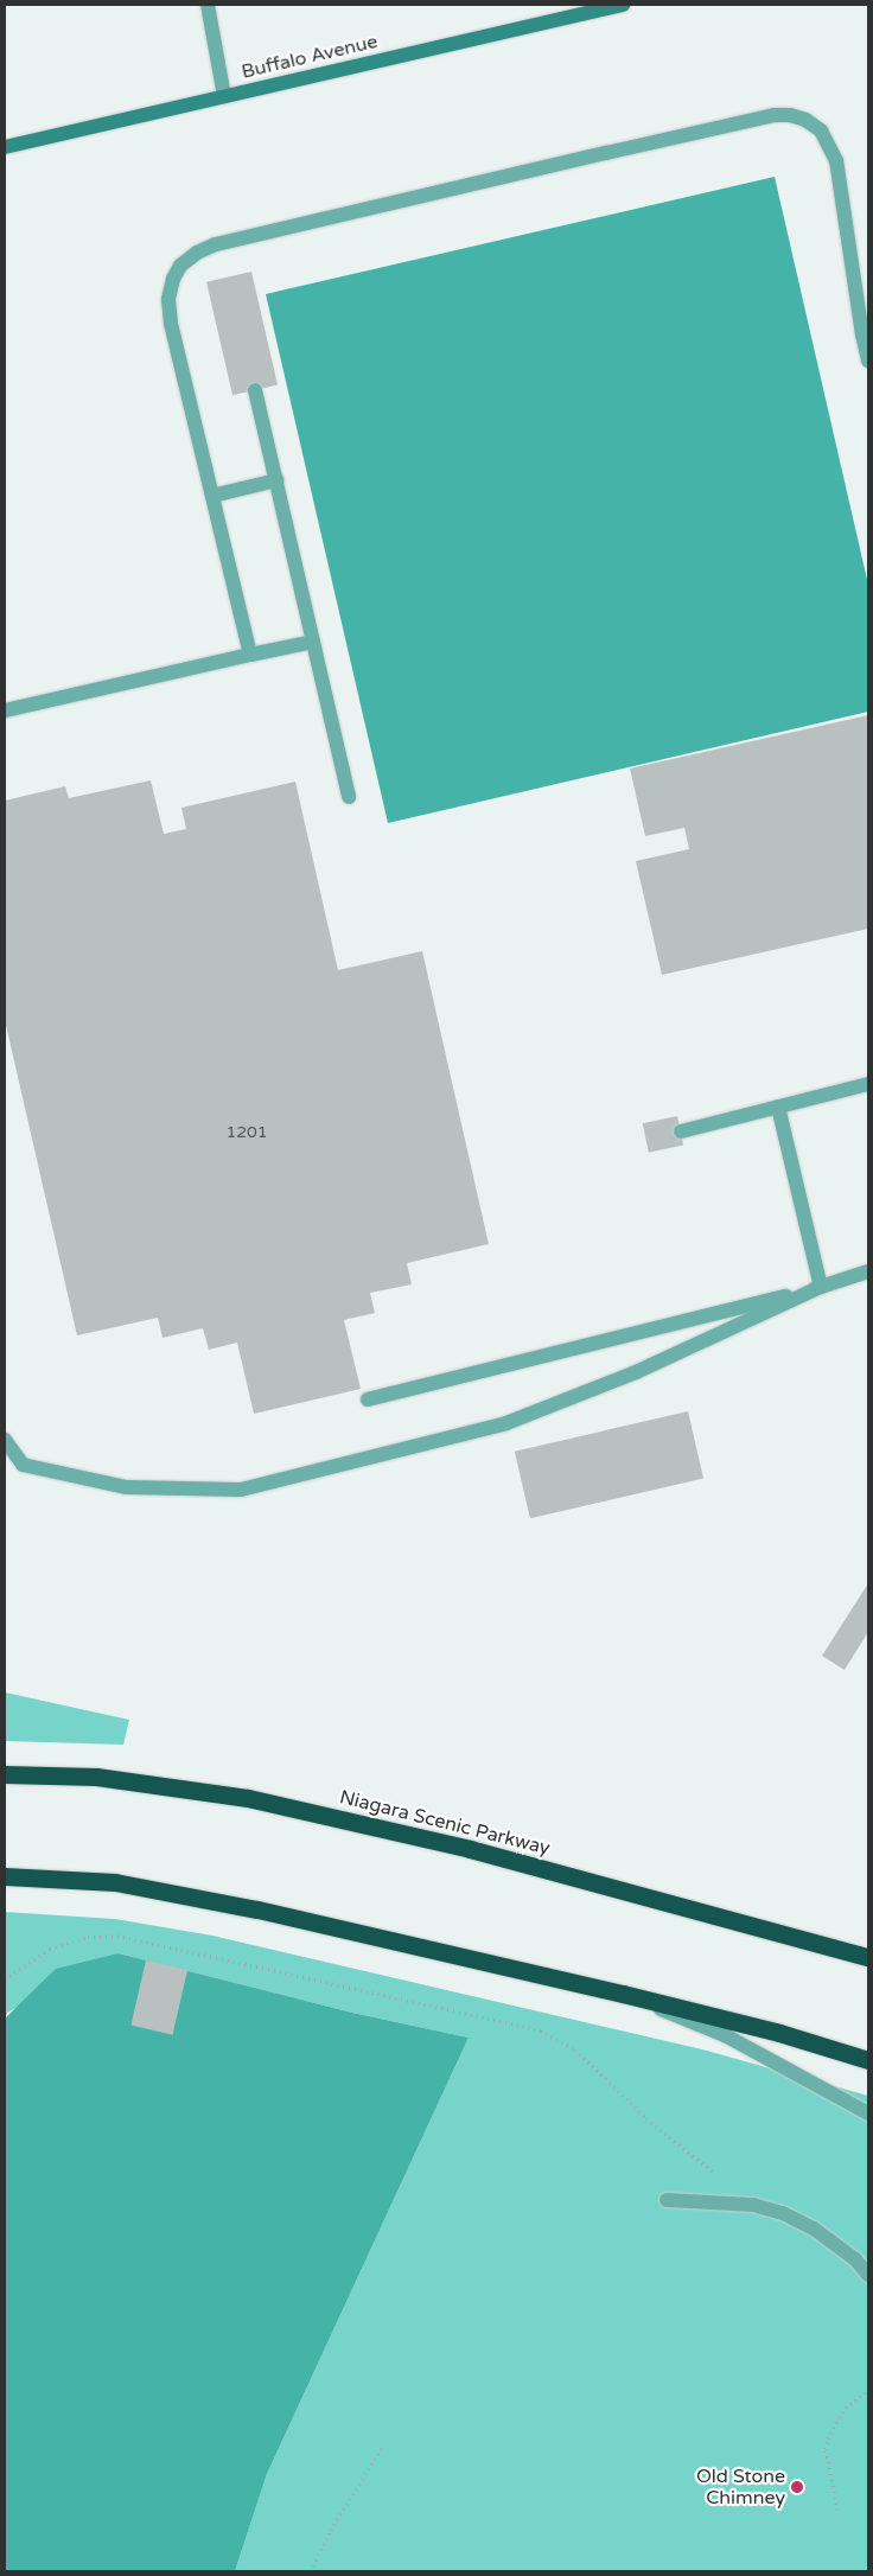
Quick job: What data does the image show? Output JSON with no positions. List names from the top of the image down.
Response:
{
  "streets": {
    "highway": ["Niagara Scenic Parkway"],
    "main road": ["Buffalo Avenue"]
  },
  "places": ["Old Stone Chimney"],
  "house_numbers": ["1201"]
}
